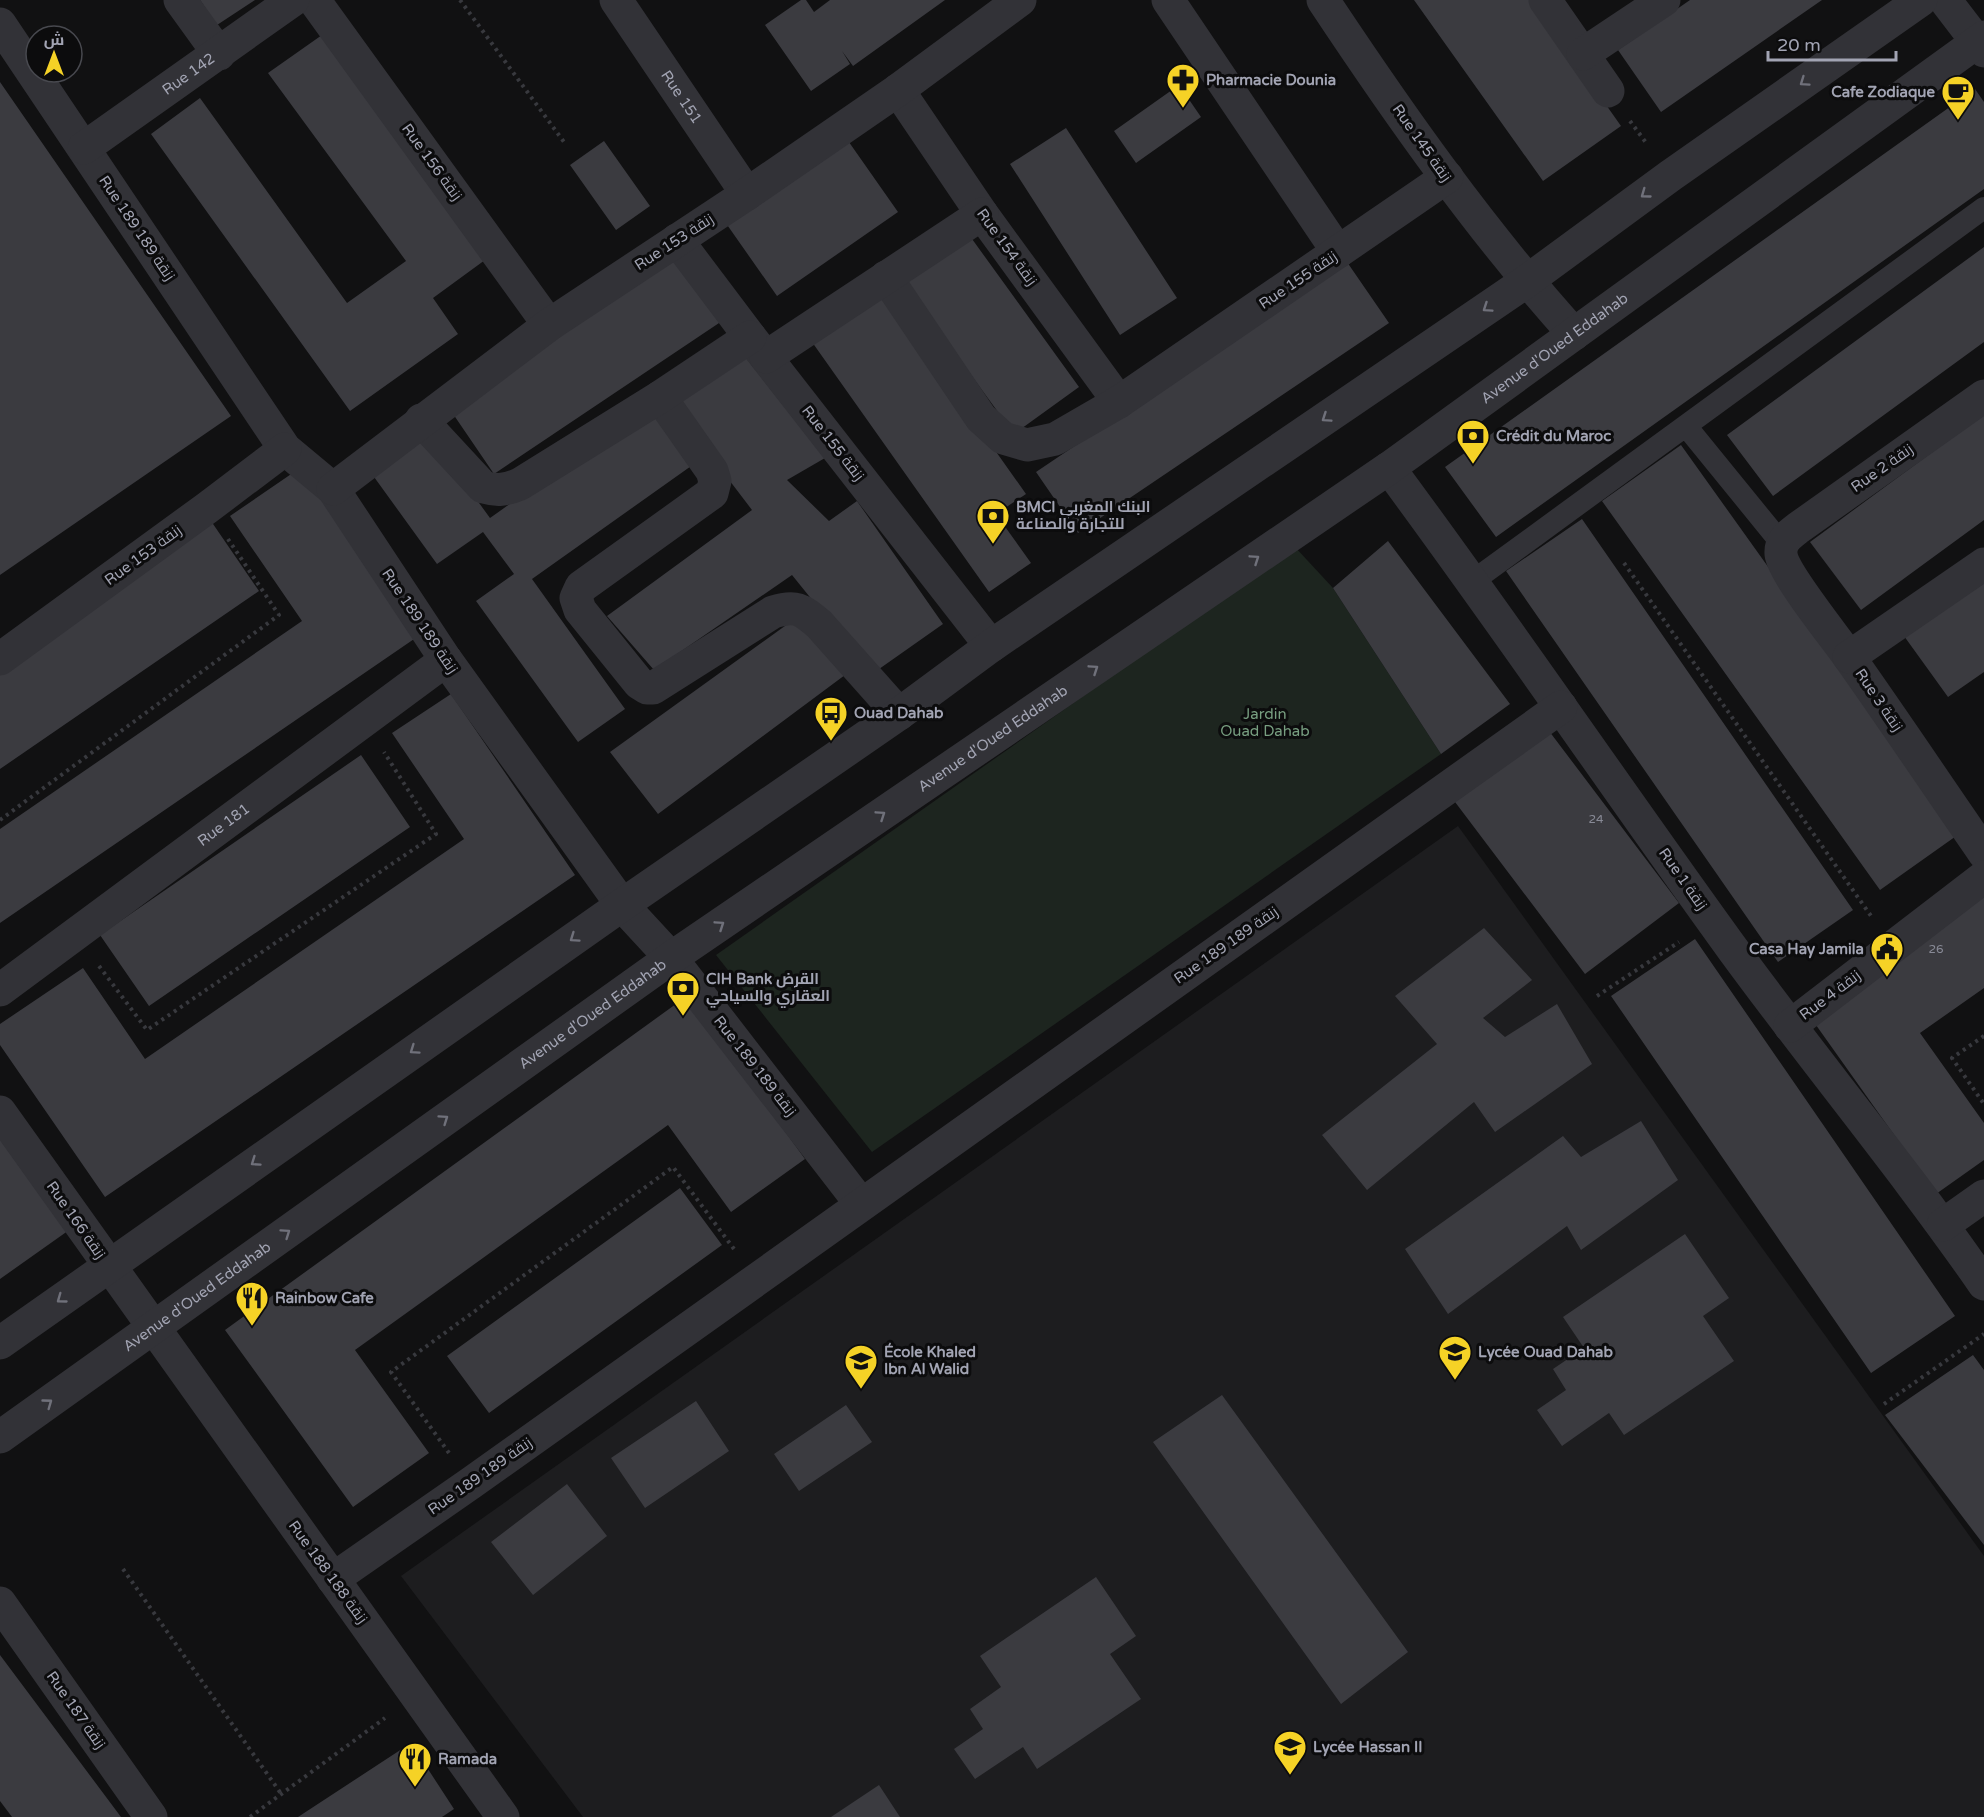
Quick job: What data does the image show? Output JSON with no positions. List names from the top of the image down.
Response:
{
  "streets": {
    "street": [
      "Rue 142",
      "Rue 151",
      "Rue 145 زنقة",
      "Rue 156 زنقة",
      "Rue 189 زنقة 189",
      "Rue 153 زنقة",
      "Rue 154 زنقة",
      "Rue 155 زنقة",
      "Avenue d'Oued Eddahab",
      "Rue 2 زنقة",
      "Rue 3 زنقة",
      "Rue 181",
      "Rue 1 زنقة",
      "Rue 4 زنقة",
      "Rue 166 زنقة",
      "Rue 188 زنقة 188",
      "Rue 187 زنقة"
    ]
  },
  "crossings": [
    ["Rue 142", "Rue 189 زنقة 189"],
    ["Rue 151", "Rue 153 زنقة"],
    ["Rue 145 زنقة", "Rue 155 زنقة"],
    ["Rue 145 زنقة", "Avenue d'Oued Eddahab"],
    ["Rue 156 زنقة", "Rue 153 زنقة"],
    ["Rue 189 زنقة 189", "Rue 153 زنقة"],
    ["Rue 189 زنقة 189", "Avenue d'Oued Eddahab"],
    ["Rue 189 زنقة 189", "Rue 181"],
    ["Rue 189 زنقة 189", "Rue 1 زنقة"],
    ["Rue 189 زنقة 189", "Rue 188 زنقة 188"],
    ["Rue 153 زنقة", "Rue 154 زنقة"],
    ["Rue 153 زنقة", "Rue 155 زنقة"],
    ["Rue 154 زنقة", "Rue 155 زنقة"],
    ["Avenue d'Oued Eddahab", "Rue 1 زنقة"],
    ["Avenue d'Oued Eddahab", "Rue 166 زنقة"],
    ["Avenue d'Oued Eddahab", "Rue 188 زنقة 188"],
    ["Rue 2 زنقة", "Rue 3 زنقة"],
    ["Rue 1 زنقة", "Rue 4 زنقة"],
    ["Rue 166 زنقة", "Rue 188 زنقة 188"]
  ],
  "parks": ["Jardin Ouad Dahab"],
  "places": {
    "pharmacy": ["Pharmacie Dounia"],
    "cafe": ["Cafe Zodiaque"],
    "bank": ["Crédit du Maroc", "BMCI البنك المغربي للتجارة والصناعة", "CIH Bank القرض العقاري والسياحي"],
    "bus stop": ["Ouad Dahab"],
    "public building": ["Casa Hay Jamila"],
    "restaurant": ["Rainbow Cafe", "Ramada"],
    "school or university": ["Lycée Ouad Dahab", "École Khaled Ibn Al Walid", "Lycée Hassan II"]
  },
  "house_numbers": ["24", "26"],
  "scale_bar": "20 m",
  "north": "top"
}
